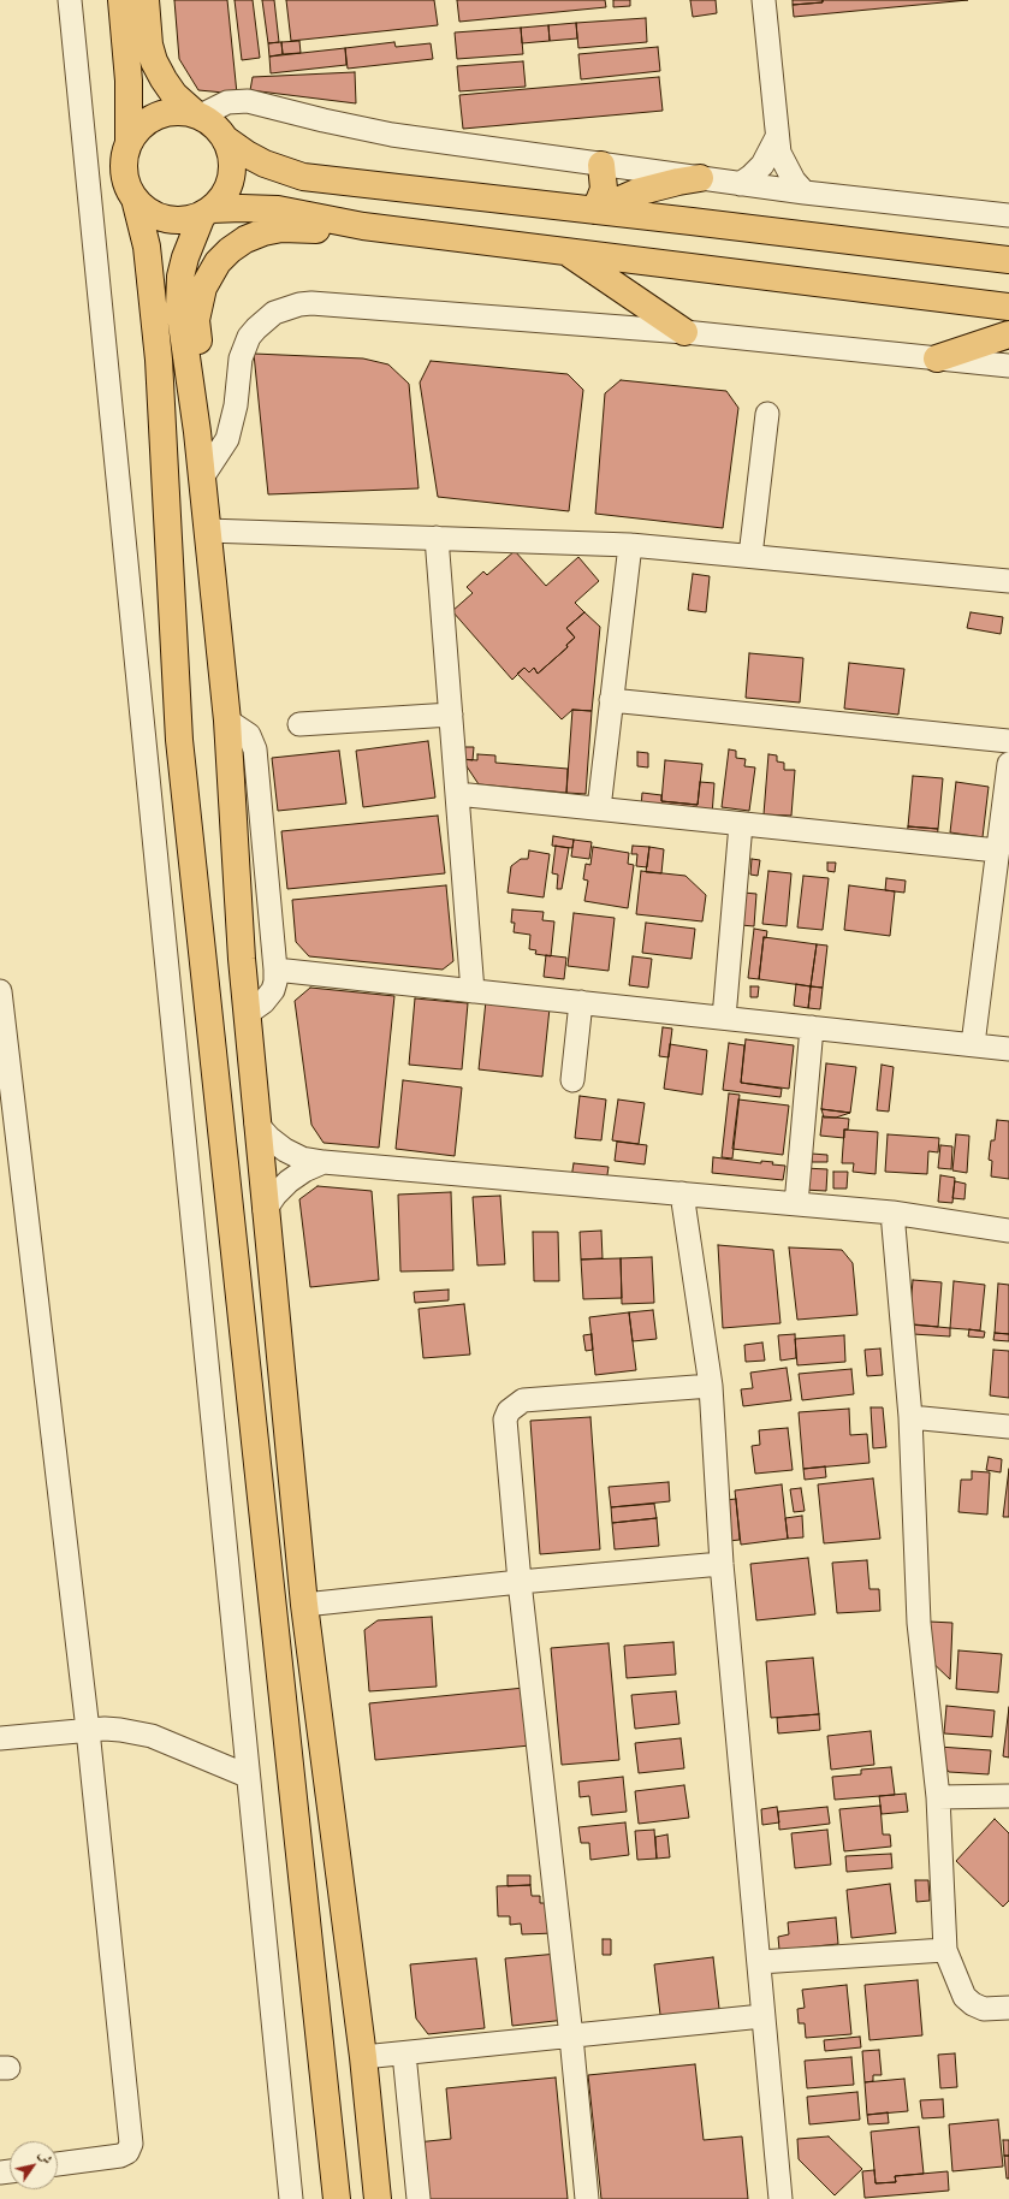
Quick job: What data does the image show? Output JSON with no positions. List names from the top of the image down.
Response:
{
  "north": "top right"
}
